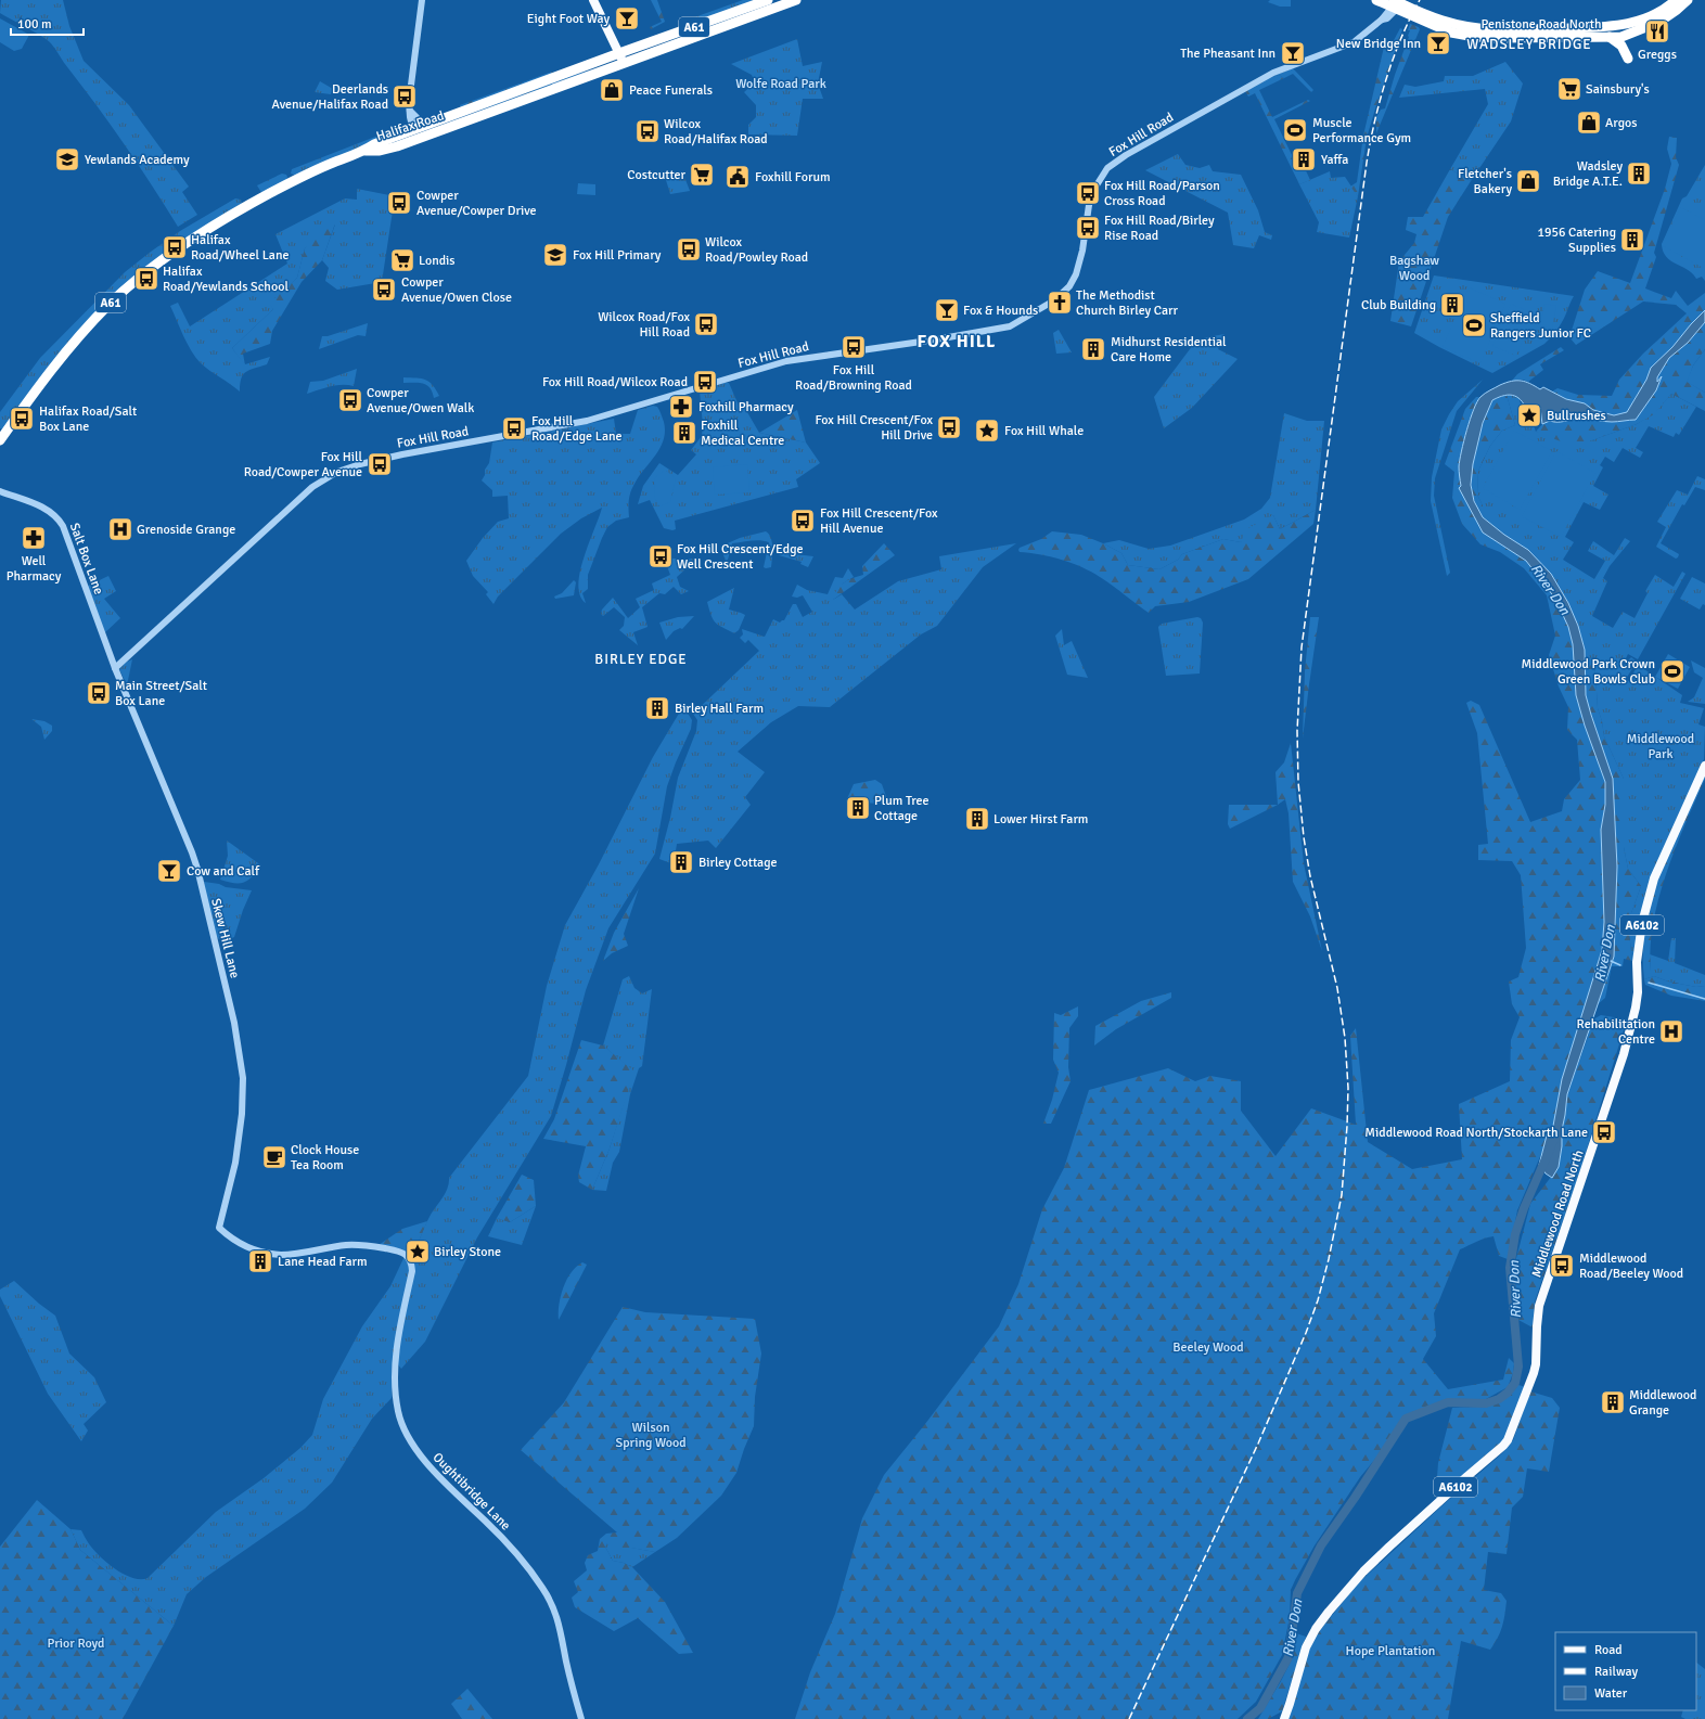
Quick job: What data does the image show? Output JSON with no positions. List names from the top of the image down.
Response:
{
  "streets": {
    "highway": ["Penistone Road North", "A61", "Halifax Road"],
    "main road": ["A6102", "Middlewood Road North"],
    "street": [
      "Fox Hill Road",
      "Salt Box Lane",
      "Skew Hill Lane",
      "Oughtibridge Lane"
    ]
  },
  "crossings": [
    ["Penistone Road North", "Fox Hill Road"],
    ["Fox Hill Road", "Salt Box Lane"],
    ["Fox Hill Road", "Skew Hill Lane"],
    ["Salt Box Lane", "Skew Hill Lane"],
    ["Skew Hill Lane", "Oughtibridge Lane"]
  ],
  "districts": ["WADSLEY BRIDGE", "FOX HILL", "BIRLEY EDGE"],
  "water": ["River Don"],
  "parks": [
    "Wolfe Road Park",
    "Bagshaw Wood",
    "Middlewood Park",
    "Beeley Wood",
    "Wilson Spring Wood",
    "Prior Royd",
    "Hope Plantation"
  ],
  "places": {
    "bar": [
      "Eight Foot Way",
      "New Bridge Inn",
      "The Pheasant Inn",
      "Fox & Hounds",
      "Cow and Calf"
    ],
    "restaurant": ["Greggs"],
    "supermarket": ["Sainsbury's", "Costcutter", "Londis"],
    "shop": ["Peace Funerals", "Argos", "Fletcher's Bakery"],
    "bus stop": [
      "Deerlands Avenue/Halifax Road",
      "Wilcox Road/Halifax Road",
      "Fox Hill Road/Parson Cross Road",
      "Cowper Avenue/Cowper Drive",
      "Fox Hill Road/Birley Rise Road",
      "Halifax Road/Wheel Lane",
      "Wilcox Road/Powley Road",
      "Halifax Road/Yewlands School",
      "Cowper Avenue/Owen Close",
      "Wilcox Road/Fox Hill Road",
      "Fox Hill Road/Browning Road",
      "Fox Hill Road/Wilcox Road",
      "Cowper Avenue/Owen Walk",
      "Halifax Road/Salt Box Lane",
      "Fox Hill Crescent/Fox Hill Drive",
      "Fox Hill Road/Edge Lane",
      "Fox Hill Road/Cowper Avenue",
      "Fox Hill Crescent/Fox Hill Avenue",
      "Fox Hill Crescent/Edge Well Crescent",
      "Main Street/Salt Box Lane",
      "Middlewood Road North/Stockarth Lane",
      "Middlewood Road/Beeley Wood"
    ],
    "sports": ["Muscle Performance Gym", "Sheffield Rangers Junior FC", "Middlewood Park Crown Green Bowls Club"],
    "school or university": ["Yewlands Academy", "Fox Hill Primary"],
    "building": [
      "Yaffa",
      "Wadsley Bridge A.T.E.",
      "1956 Catering Supplies",
      "Club Building",
      "Midhurst Residential Care Home",
      "Foxhill Medical Centre",
      "Birley Hall Farm",
      "Plum Tree Cottage",
      "Lower Hirst Farm",
      "Birley Cottage",
      "Lane Head Farm",
      "Middlewood Grange"
    ],
    "public building": ["Foxhill Forum"],
    "church": ["The Methodist Church Birley Carr"],
    "pharmacy": ["Foxhill Pharmacy", "Well Pharmacy"],
    "place": ["Bullrushes", "Fox Hill Whale", "Birley Stone"],
    "hospital": ["Grenoside Grange", "Rehabilitation Centre"],
    "cafe": ["Clock House Tea Room"]
  },
  "legend": ["Road", "Railway", "Water"],
  "scale_bar": "100 m"
}
